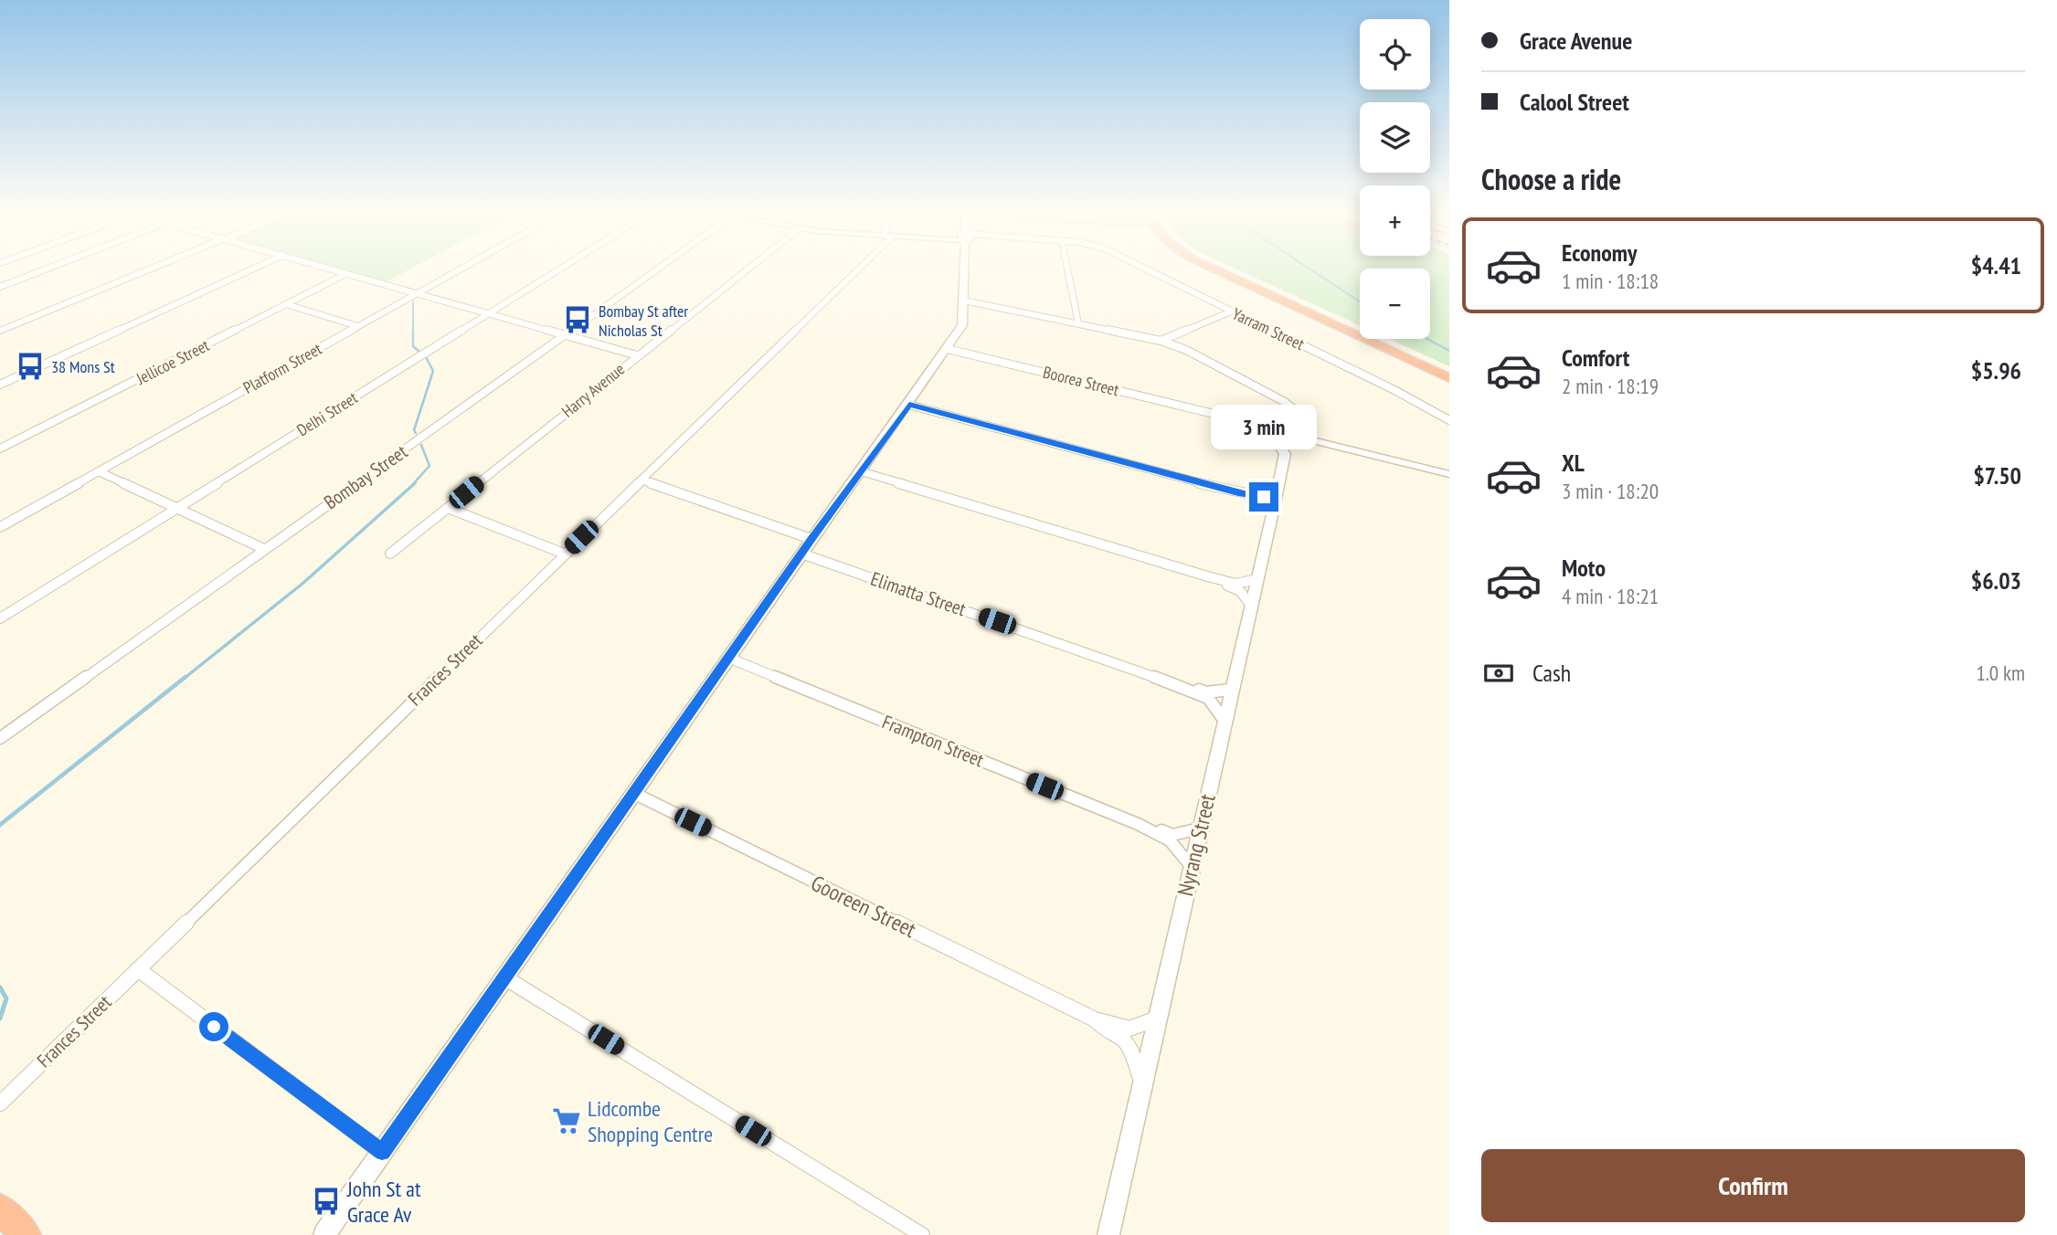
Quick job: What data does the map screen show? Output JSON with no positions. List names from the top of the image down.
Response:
{
  "streets": {
    "street": [
      "Yarram Street",
      "Jellicoe Street",
      "Platform Street",
      "Boorea Street",
      "Harry Avenue",
      "Delhi Street",
      "Bombay Street",
      "Elimatta Street",
      "Frances Street",
      "Frampton Street",
      "Nyrang Street",
      "Gooreen Street"
    ]
  },
  "crossings": [
    ["Boorea Street", "Nyrang Street"],
    ["Elimatta Street", "Nyrang Street"],
    ["Frampton Street", "Nyrang Street"],
    ["Nyrang Street", "Gooreen Street"]
  ],
  "places": {
    "bus stop": ["Bombay St after Nicholas St", "38 Mons St", "John St at Grace Av"],
    "supermarket": ["Lidcombe Shopping Centre"]
  },
  "page": {
    "banner": ["Grace Avenue", "Calool Street"],
    "map_buttons": ["+", "−"],
    "heading": "Choose a ride",
    "list": [
      {
        "name": "Economy",
        "note": "1 min · 18:18",
        "value": "$4.41"
      },
      {
        "name": "Comfort",
        "note": "2 min · 18:19",
        "value": "$5.96"
      },
      {
        "name": "XL",
        "note": "3 min · 18:20",
        "value": "$7.50"
      },
      {
        "name": "Moto",
        "note": "4 min · 18:21",
        "value": "$6.03"
      }
    ],
    "bubble": "3 min",
    "pay": ["Cash", "1.0 km"],
    "buttons": "Confirm"
  }
}
